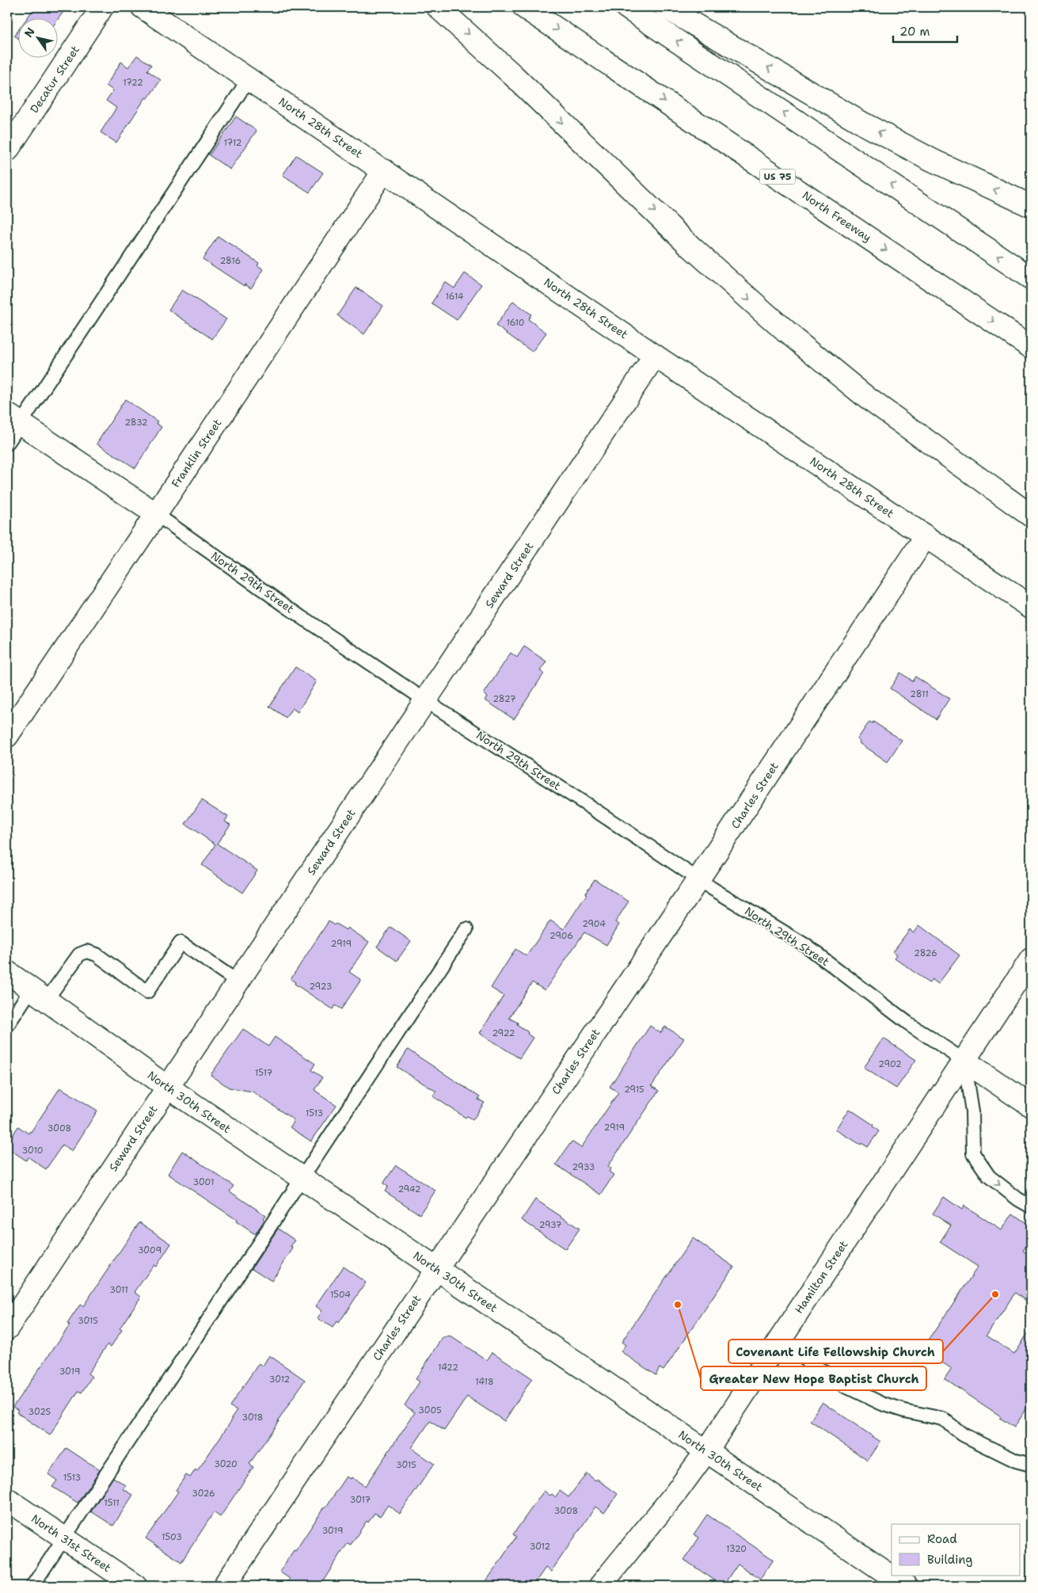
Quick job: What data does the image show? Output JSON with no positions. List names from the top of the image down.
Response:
{
  "streets": {
    "main road": [
      "Decatur Street",
      "North 28th Street",
      "US 75",
      "North Freeway",
      "Franklin Street",
      "Seward Street",
      "North 29th Street",
      "Charles Street",
      "North 30th Street",
      "Hamilton Street",
      "North 31st Street"
    ]
  },
  "crossings": [
    ["North 28th Street", "Franklin Street"],
    ["North 28th Street", "Seward Street"],
    ["North 28th Street", "Charles Street"],
    ["Franklin Street", "North 29th Street"],
    ["Seward Street", "North 29th Street"],
    ["Seward Street", "North 30th Street"],
    ["North 29th Street", "Charles Street"],
    ["North 29th Street", "Hamilton Street"],
    ["Charles Street", "North 30th Street"],
    ["North 30th Street", "Hamilton Street"]
  ],
  "places": ["Covenant Life Fellowship Church", "Greater New Hope Baptist Church"],
  "house_numbers": [
    "1722",
    "1712",
    "2816",
    "1614",
    "1610",
    "2832",
    "2811",
    "2827",
    "2904",
    "2906",
    "2919",
    "2826",
    "2923",
    "2922",
    "2902",
    "1517",
    "2915",
    "1513",
    "2919",
    "3008",
    "3010",
    "2933",
    "3001",
    "2942",
    "2937",
    "3009",
    "3011",
    "1504",
    "3015",
    "1422",
    "3019",
    "3012",
    "1418",
    "3005",
    "3025",
    "3018",
    "3020",
    "3015",
    "1513",
    "3026",
    "3017",
    "1511",
    "3008",
    "3019",
    "1503",
    "3012",
    "1320"
  ],
  "legend": ["Road", "Building"],
  "scale_bar": "20 m",
  "north": "top left"
}
